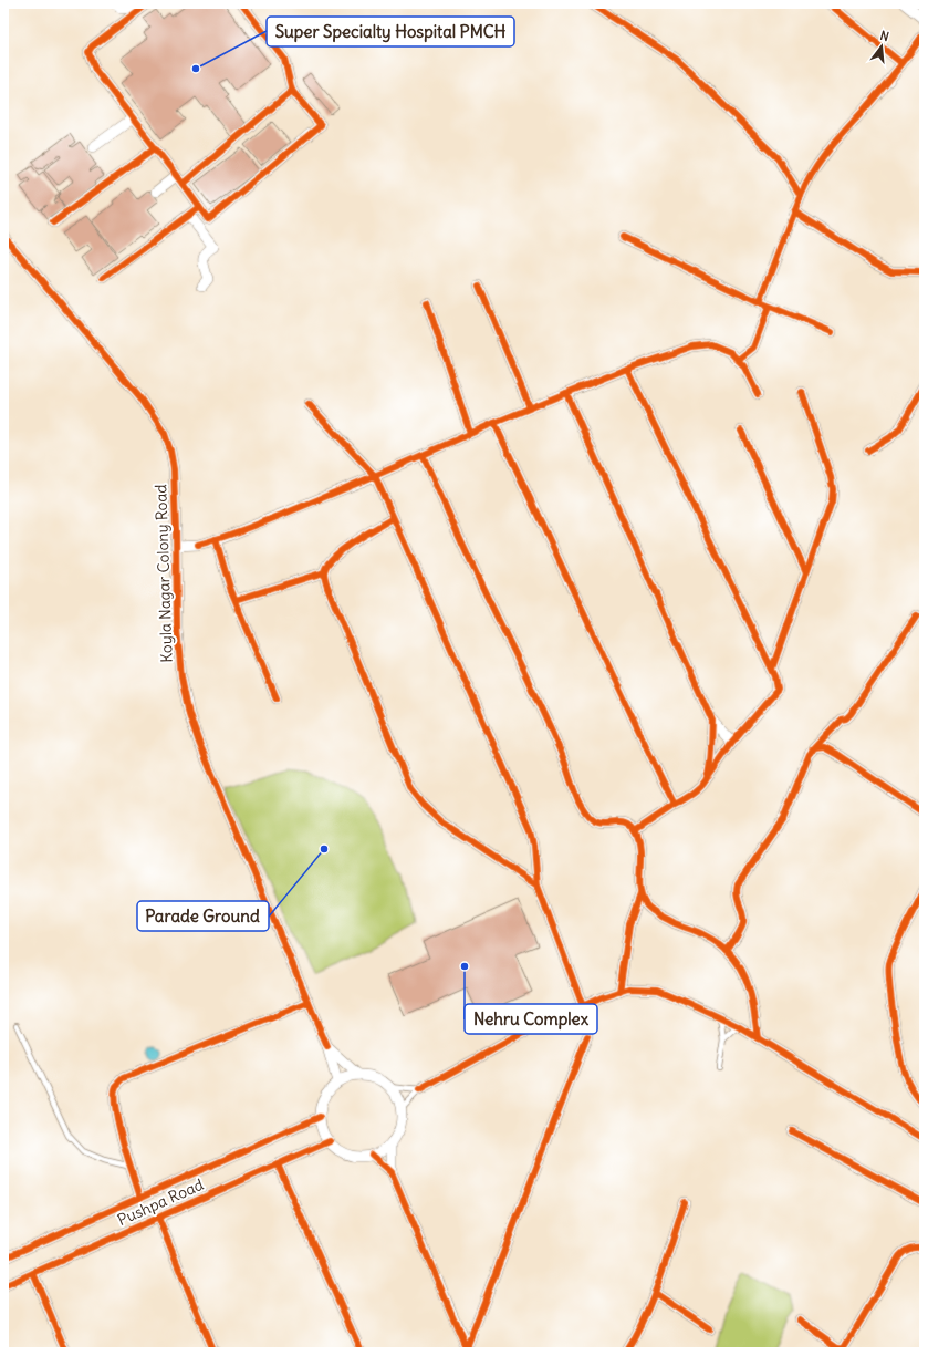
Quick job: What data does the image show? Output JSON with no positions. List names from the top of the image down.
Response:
{
  "streets": {
    "street": ["Koyla Nagar Colony Road", "Pushpa Road"]
  },
  "crossings": [
    ["Koyla Nagar Colony Road", "Pushpa Road"]
  ],
  "places": ["Super Specialty Hospital PMCH", "Parade Ground", "Nehru Complex"],
  "north": "top"
}
